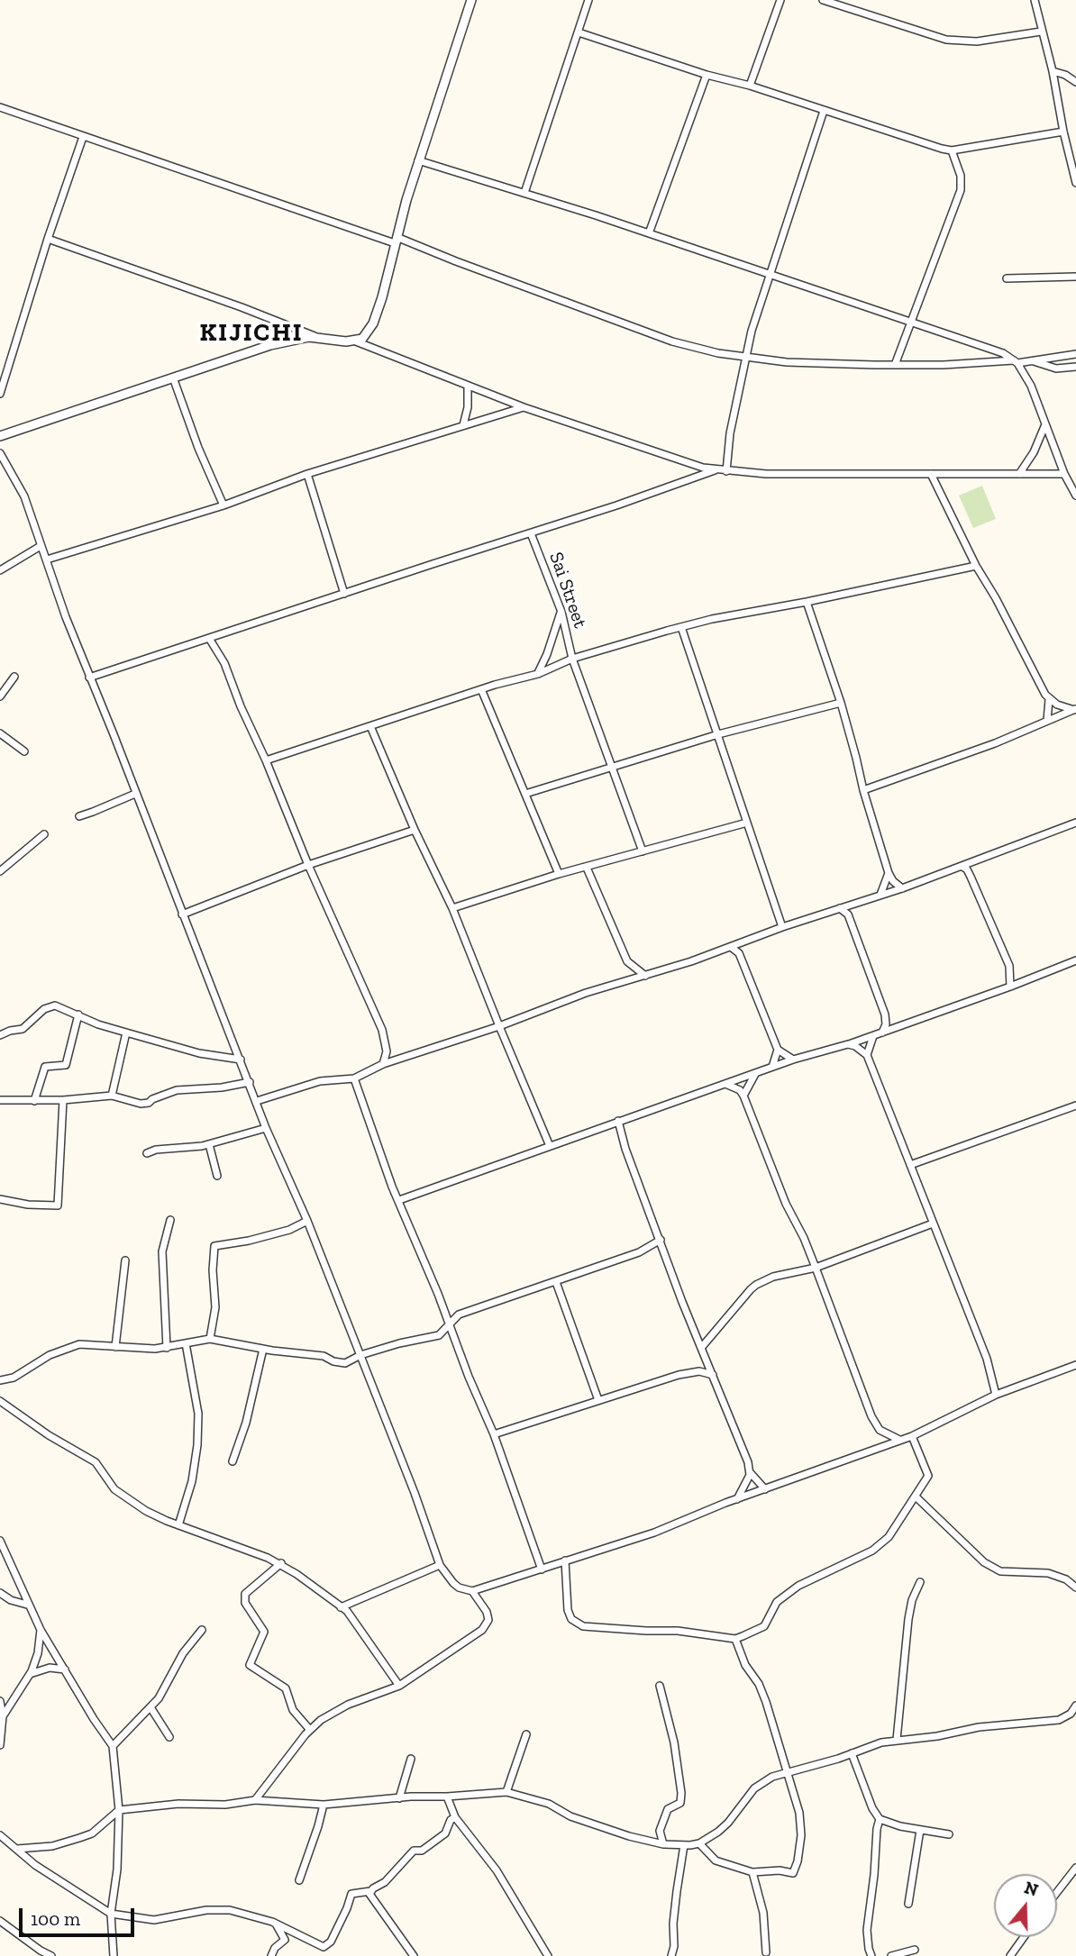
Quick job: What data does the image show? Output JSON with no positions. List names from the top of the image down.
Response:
{
  "streets": {
    "street": ["Sai Street"]
  },
  "districts": ["KIJICHI"],
  "scale_bar": "100 m",
  "north": "top"
}
